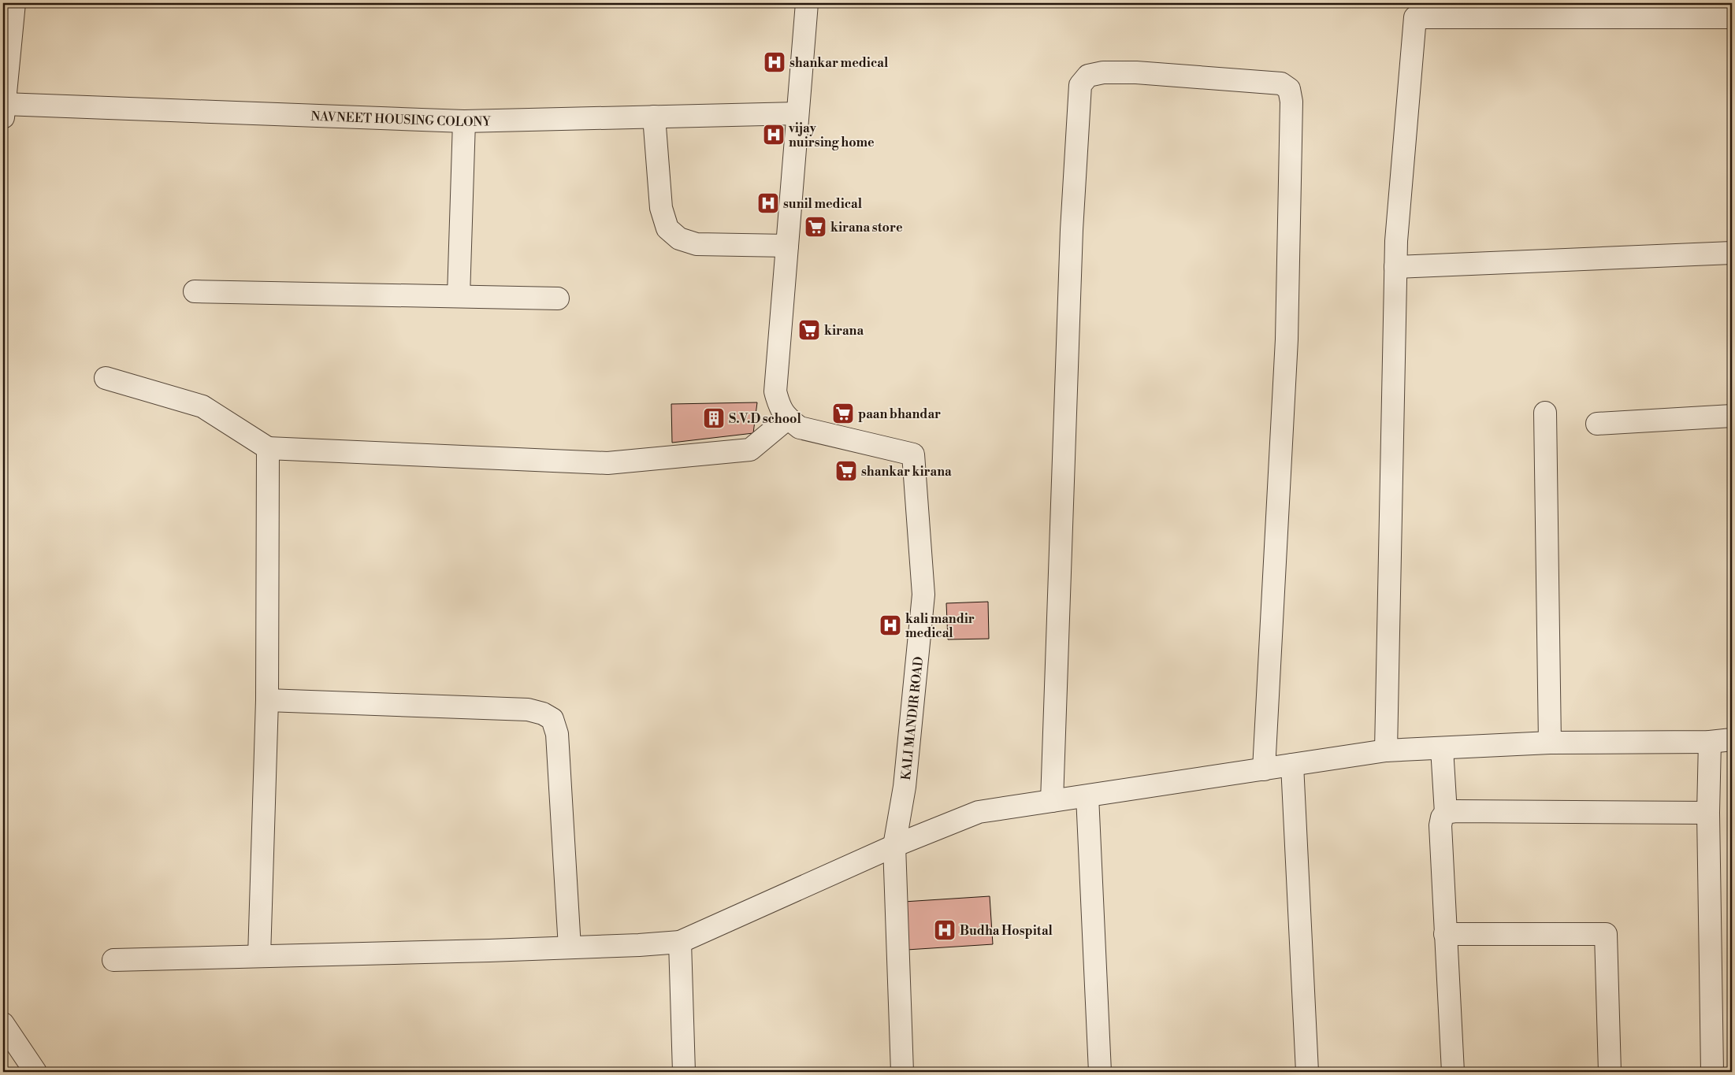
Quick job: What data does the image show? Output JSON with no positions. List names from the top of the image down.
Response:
{
  "streets": {
    "street": ["NAVNEET HOUSING COLONY", "KALI MANDIR ROAD"]
  },
  "places": {
    "hospital": [
      "shankar medical",
      "vijay nuirsing home",
      "sunil medical",
      "kali mandir medical",
      "Budha Hospital"
    ],
    "supermarket": [
      "kirana store",
      "kirana",
      "paan bhandar",
      "shankar kirana"
    ],
    "building": ["S.V.D school"]
  }
}
